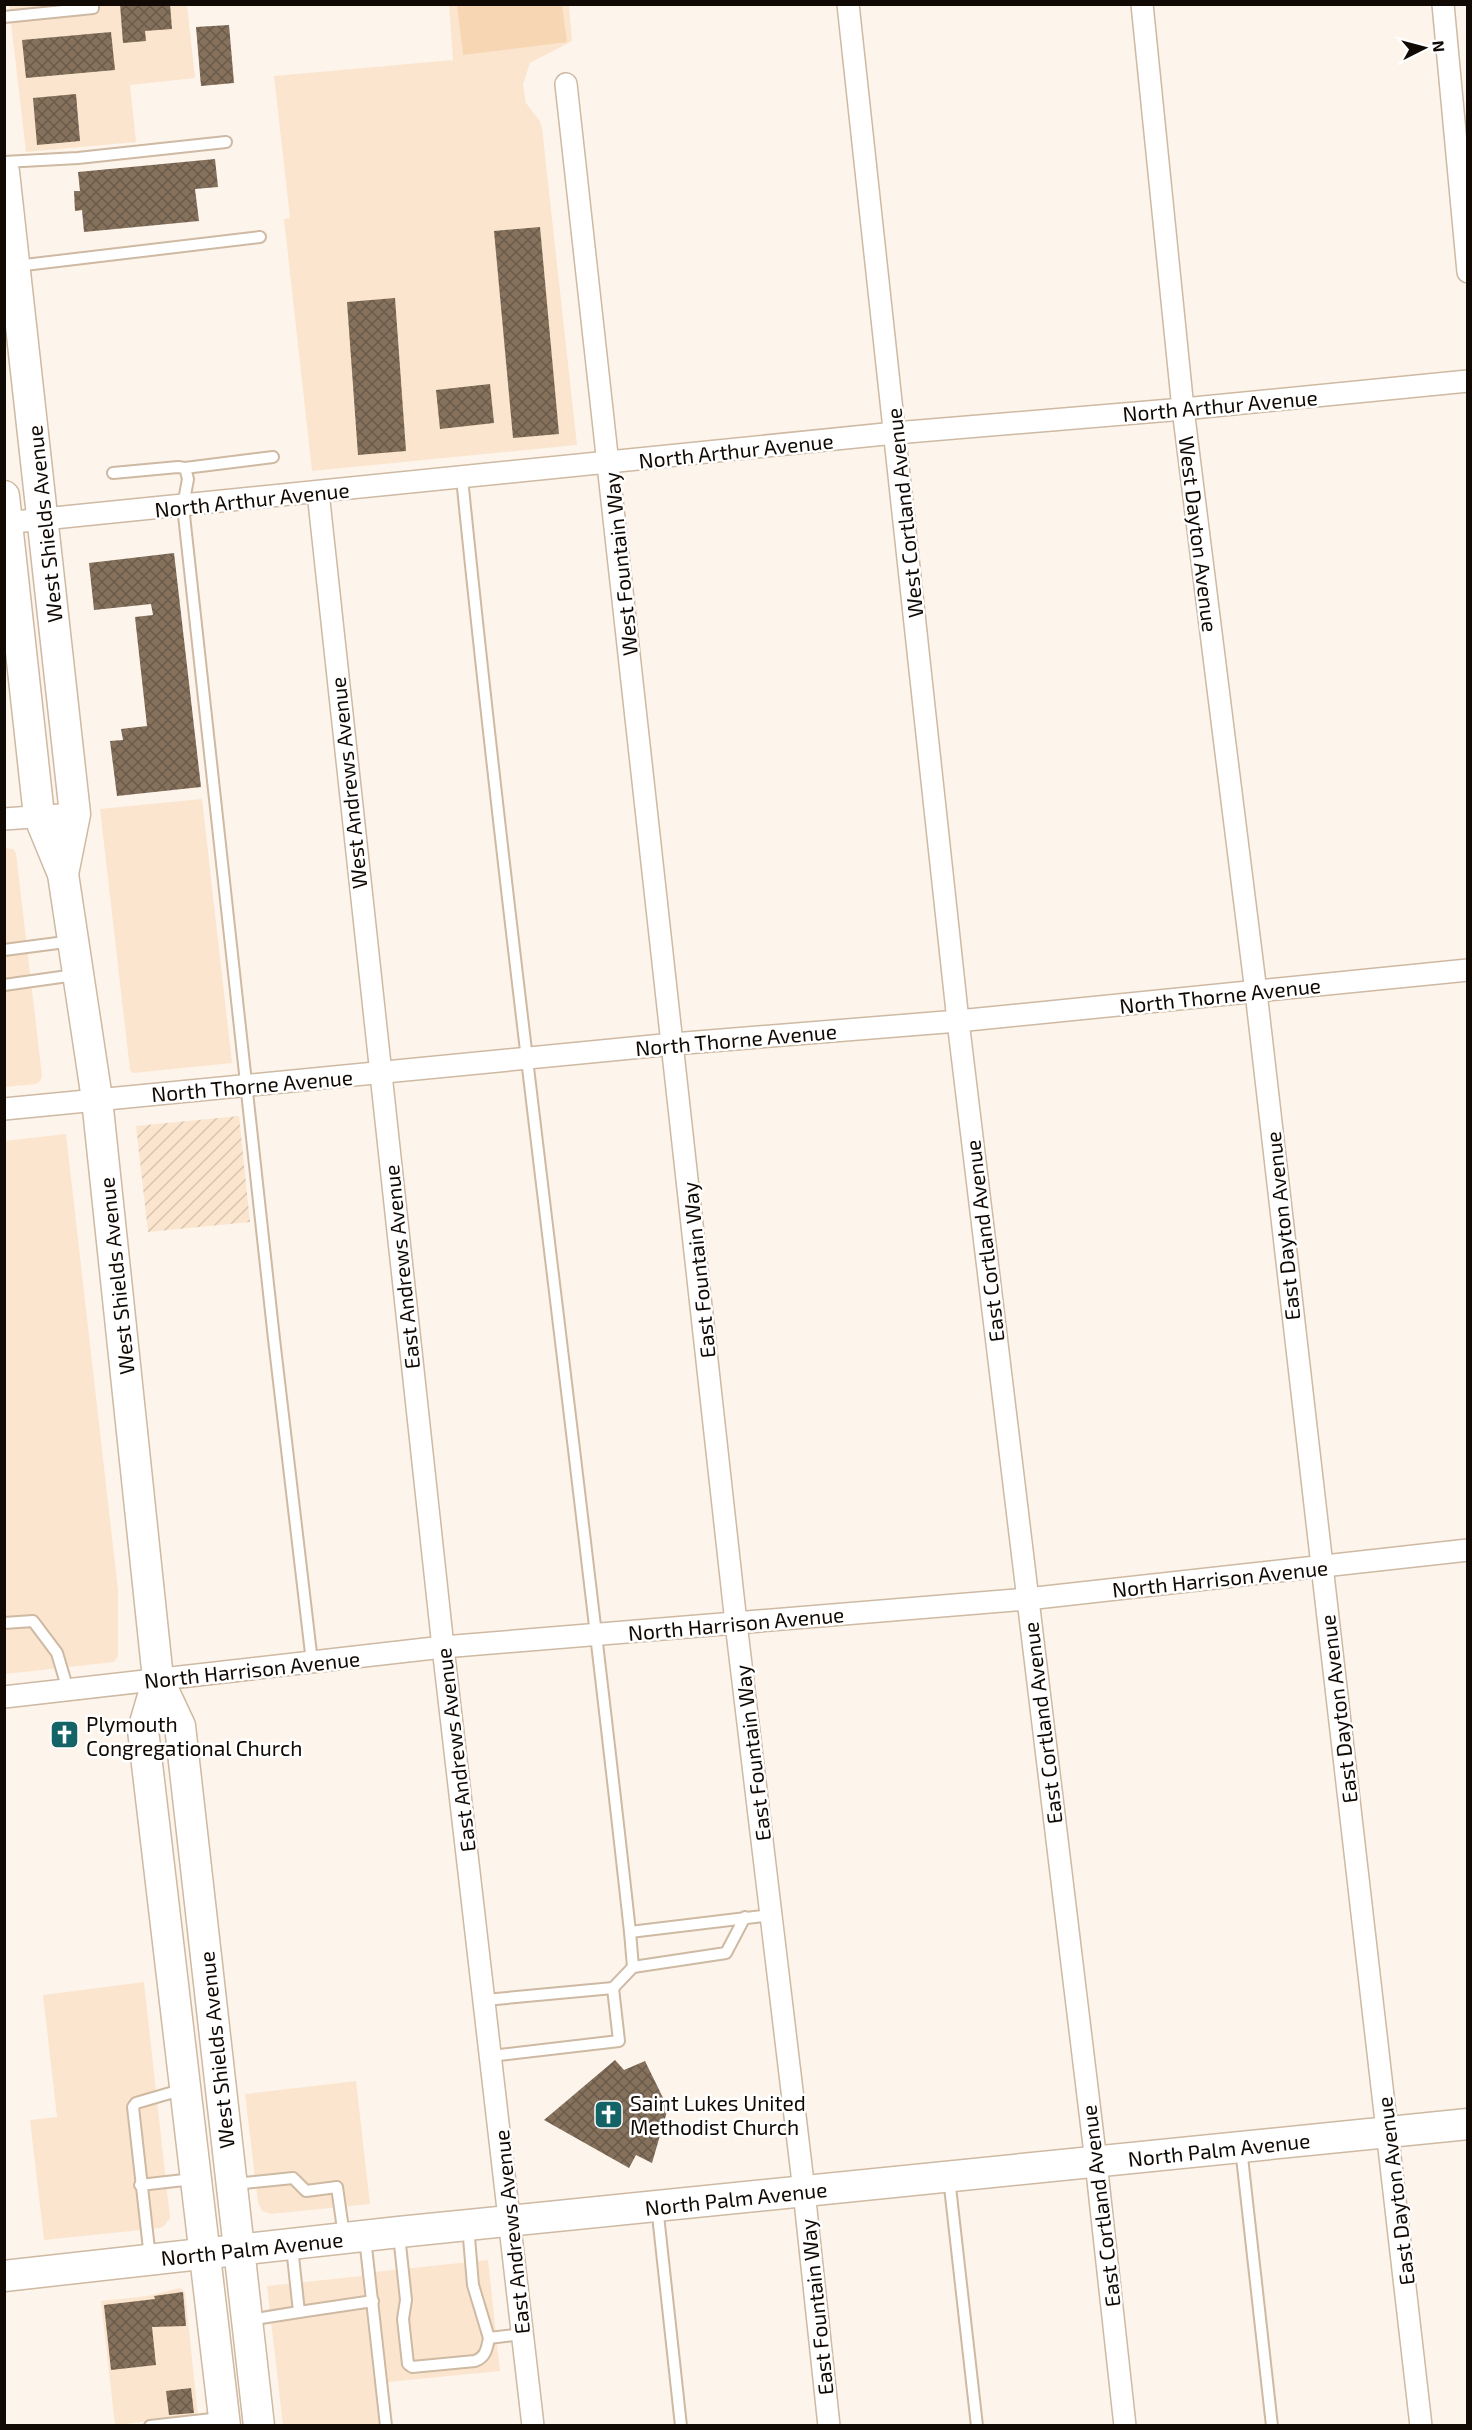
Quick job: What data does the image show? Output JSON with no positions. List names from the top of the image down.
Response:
{
  "streets": {
    "main road": ["West Shields Avenue", "North Palm Avenue"],
    "street": [
      "North Arthur Avenue",
      "West Cortland Avenue",
      "West Dayton Avenue",
      "West Fountain Way",
      "West Andrews Avenue",
      "North Thorne Avenue",
      "East Dayton Avenue",
      "East Cortland Avenue",
      "East Andrews Avenue",
      "East Fountain Way",
      "North Harrison Avenue"
    ]
  },
  "crossings": [
    ["North Arthur Avenue", "West Cortland Avenue"],
    ["North Arthur Avenue", "West Shields Avenue"],
    ["North Arthur Avenue", "West Dayton Avenue"],
    ["North Arthur Avenue", "West Fountain Way"],
    ["North Arthur Avenue", "West Andrews Avenue"],
    ["West Cortland Avenue", "North Thorne Avenue"],
    ["West Cortland Avenue", "East Cortland Avenue"],
    ["West Shields Avenue", "North Thorne Avenue"],
    ["West Shields Avenue", "North Harrison Avenue"],
    ["West Shields Avenue", "North Palm Avenue"],
    ["West Dayton Avenue", "North Thorne Avenue"],
    ["West Dayton Avenue", "East Dayton Avenue"],
    ["West Fountain Way", "North Thorne Avenue"],
    ["West Fountain Way", "East Fountain Way"],
    ["West Andrews Avenue", "North Thorne Avenue"],
    ["West Andrews Avenue", "East Andrews Avenue"],
    ["North Thorne Avenue", "East Dayton Avenue"],
    ["North Thorne Avenue", "East Cortland Avenue"],
    ["North Thorne Avenue", "East Andrews Avenue"],
    ["North Thorne Avenue", "East Fountain Way"],
    ["East Dayton Avenue", "North Harrison Avenue"],
    ["East Dayton Avenue", "North Palm Avenue"],
    ["East Cortland Avenue", "North Harrison Avenue"],
    ["East Cortland Avenue", "North Palm Avenue"],
    ["East Andrews Avenue", "North Harrison Avenue"],
    ["East Andrews Avenue", "North Palm Avenue"],
    ["East Fountain Way", "North Harrison Avenue"],
    ["East Fountain Way", "North Palm Avenue"]
  ],
  "places": {
    "church": ["Plymouth Congregational Church", "Saint Lukes United Methodist Church"]
  },
  "north": "right"
}
